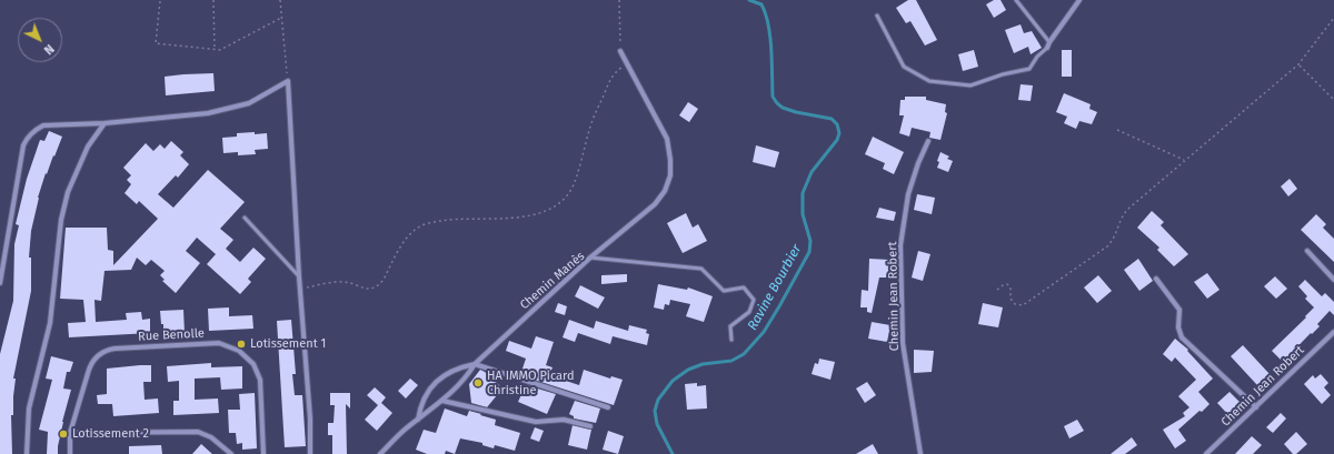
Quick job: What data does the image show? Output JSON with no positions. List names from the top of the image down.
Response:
{
  "streets": {
    "street": ["Chemin Manès", "Chemin Jean Robert", "Rue Benolle"]
  },
  "water": ["Ravine Bourbier"],
  "places": ["Lotissement 1", "HA IMMO Picard Christine", "Lotissement 2"],
  "north": "bottom right"
}
